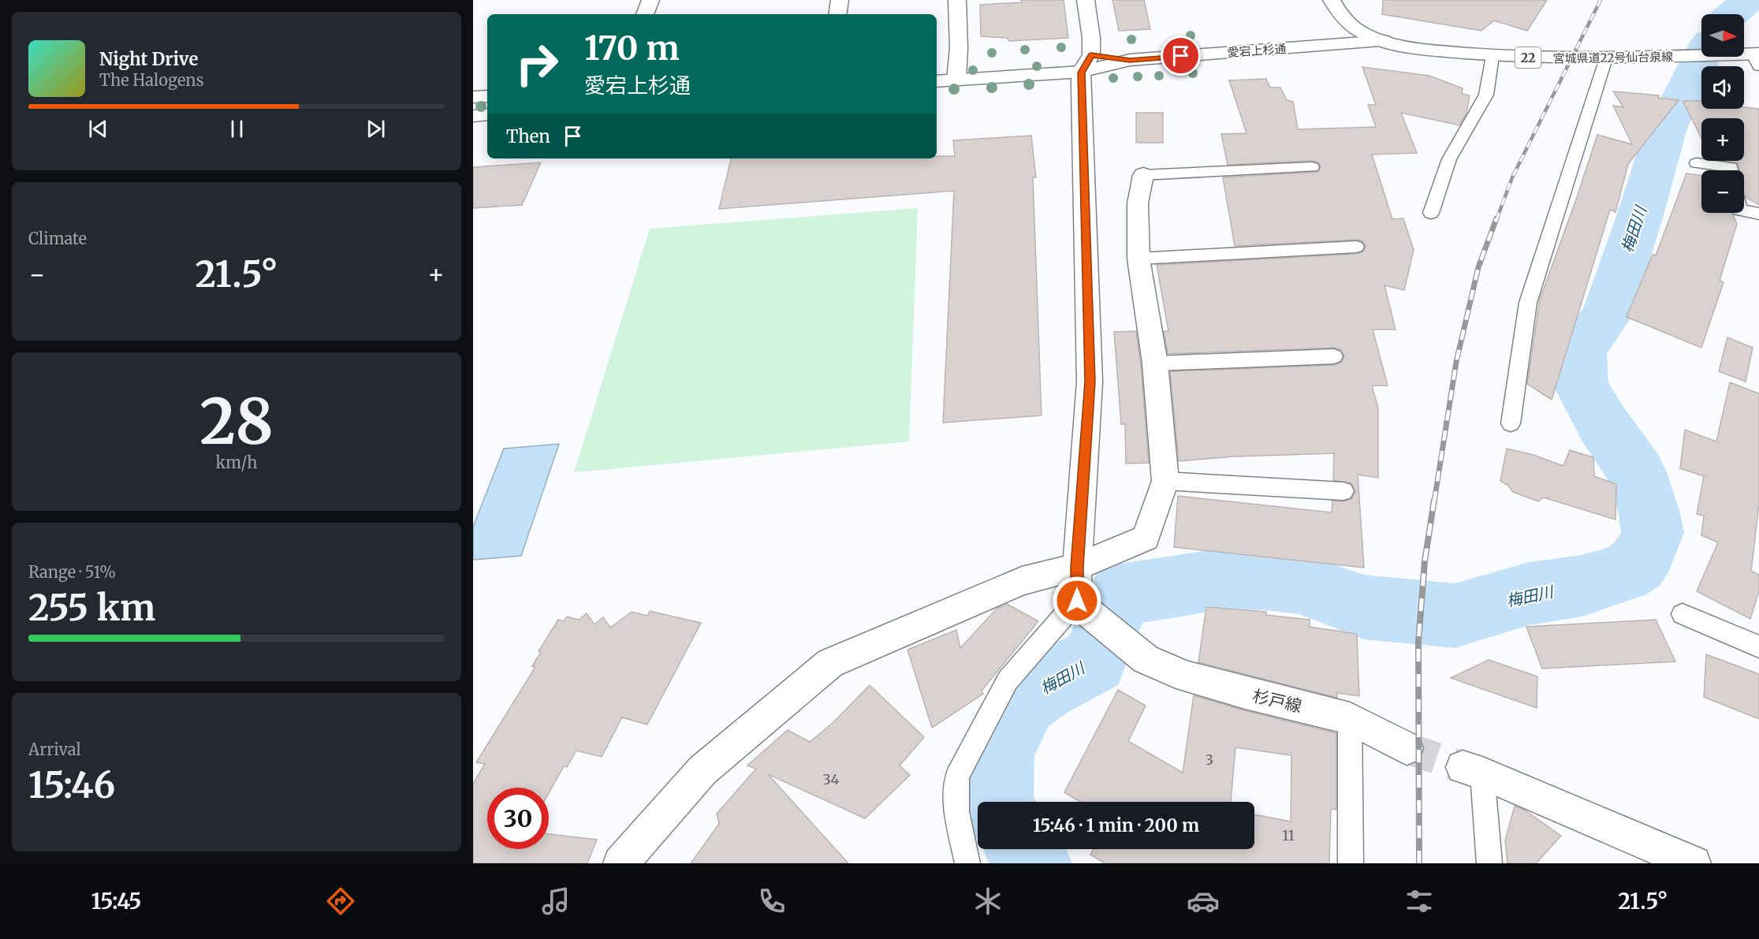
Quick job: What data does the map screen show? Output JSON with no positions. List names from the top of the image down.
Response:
{
  "streets": {
    "street": [
      "愛宕上杉通",
      "22",
      "宮城県道22号仙台泉線",
      "杉戸線"
    ]
  },
  "crossings": [
    ["愛宕上杉通", "22"],
    ["愛宕上杉通", "宮城県道22号仙台泉線"],
    ["22", "宮城県道22号仙台泉線"]
  ],
  "water": ["梅田川"],
  "house_numbers": ["3", "34", "11"],
  "north": "right",
  "page": {
    "map_buttons": ["+", "−"],
    "turn": ["170 m", "愛宕上杉通"],
    "song": ["Night Drive", "The Halogens"],
    "then": "Then",
    "tile": [
      "Climate",
      ["28", "km/h"],
      ["Range · 51%", "255 km"],
      ["Arrival", "15:46"]
    ],
    "heat": ["−", "21.5°", "+"],
    "limit": "30",
    "trip": "15:46 · 1 min · 200 m",
    "tabs": ["15:45", "21.5°"]
  }
}
